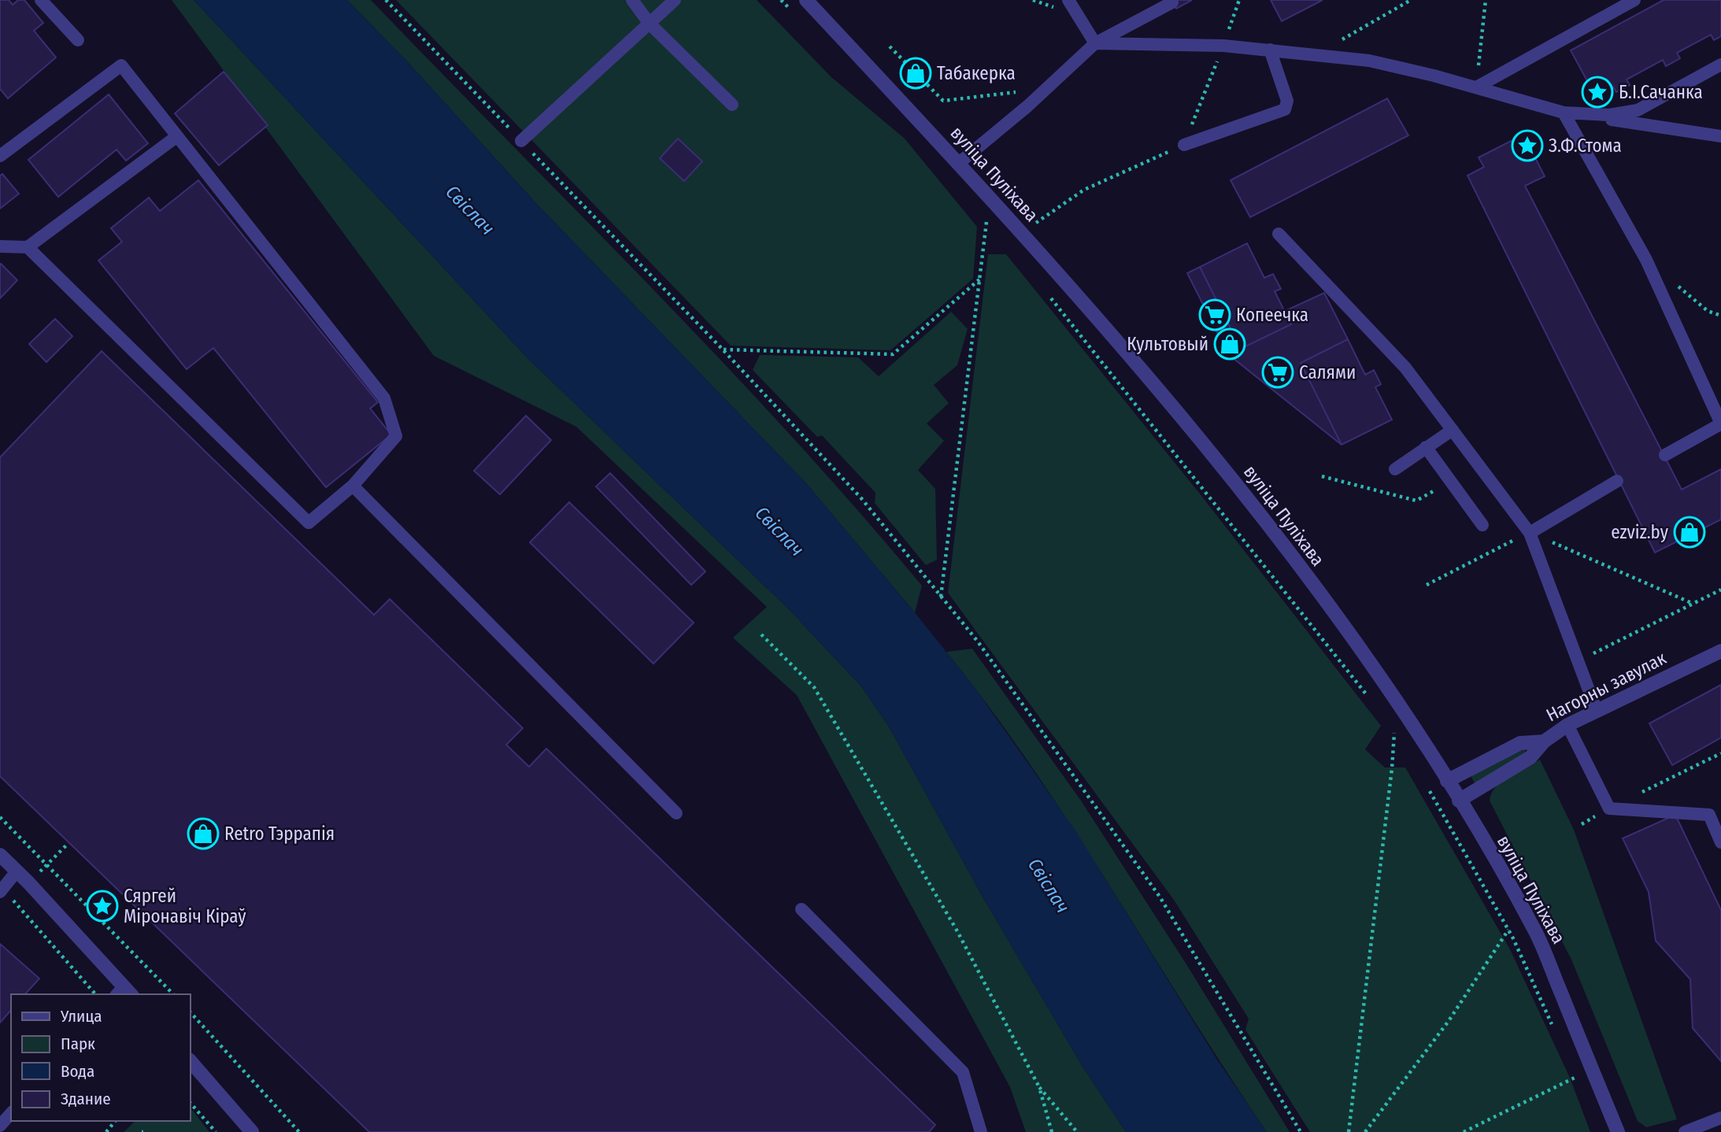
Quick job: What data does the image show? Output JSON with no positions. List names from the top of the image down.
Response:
{
  "streets": {
    "street": ["вуліца Пуліхава", "Нагорны завулак"]
  },
  "crossings": [
    ["вуліца Пуліхава", "Нагорны завулак"]
  ],
  "water": ["Свіслач"],
  "places": {
    "shop": [
      "Табакерка",
      "Культовый",
      "ezviz.by",
      "Retro Тэррапія"
    ],
    "place": ["Б.І.Сачанка", "З.Ф.Стома", "Сяргей Міронавіч Кіраў"],
    "supermarket": ["Копеечка", "Салями"]
  },
  "legend": [
    "Улица",
    "Парк",
    "Вода",
    "Здание"
  ]
}
